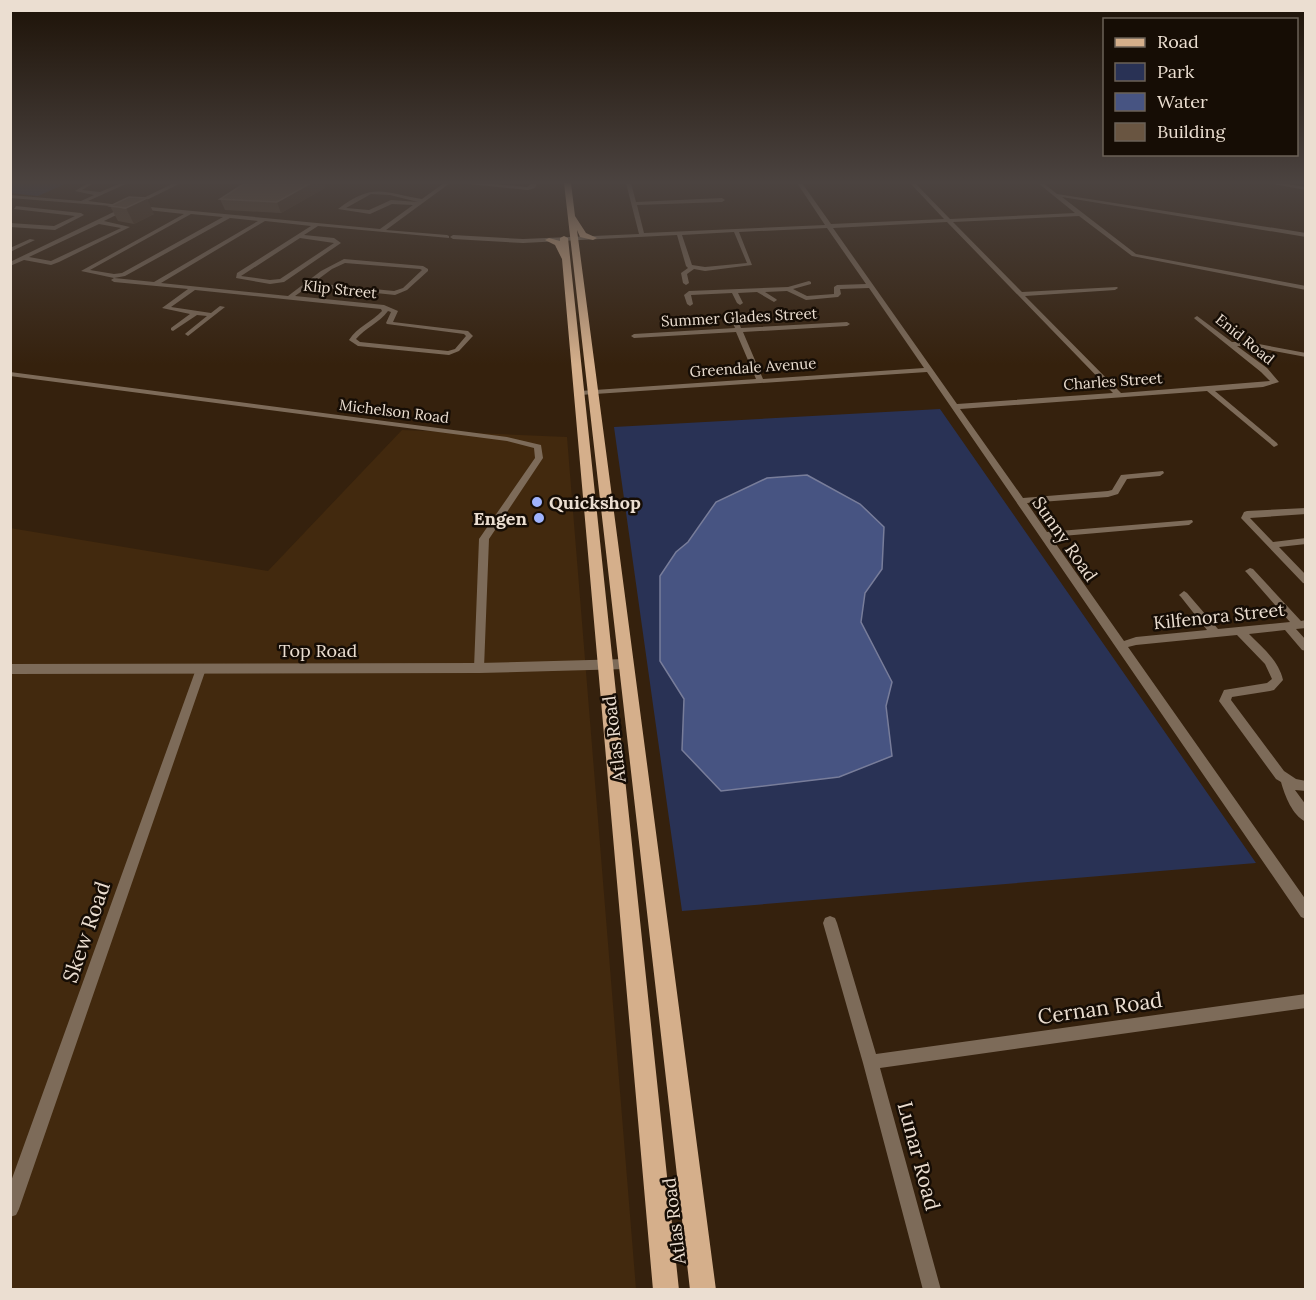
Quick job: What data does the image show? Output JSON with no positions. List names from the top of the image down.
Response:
{
  "streets": {
    "main road": ["Atlas Road"],
    "street": [
      "Klip Street",
      "Summer Glades Street",
      "Enid Road",
      "Greendale Avenue",
      "Charles Street",
      "Michelson Road",
      "Sunny Road",
      "Kilfenora Street",
      "Top Road",
      "Skew Road",
      "Cernan Road",
      "Lunar Road"
    ]
  },
  "crossings": [
    ["Enid Road", "Charles Street"],
    ["Greendale Avenue", "Sunny Road"],
    ["Greendale Avenue", "Atlas Road"],
    ["Charles Street", "Sunny Road"],
    ["Michelson Road", "Top Road"],
    ["Sunny Road", "Kilfenora Street"],
    ["Top Road", "Atlas Road"],
    ["Top Road", "Skew Road"],
    ["Cernan Road", "Lunar Road"]
  ],
  "places": ["Quickshop", "Engen"],
  "legend": [
    "Road",
    "Park",
    "Water",
    "Building"
  ]
}
